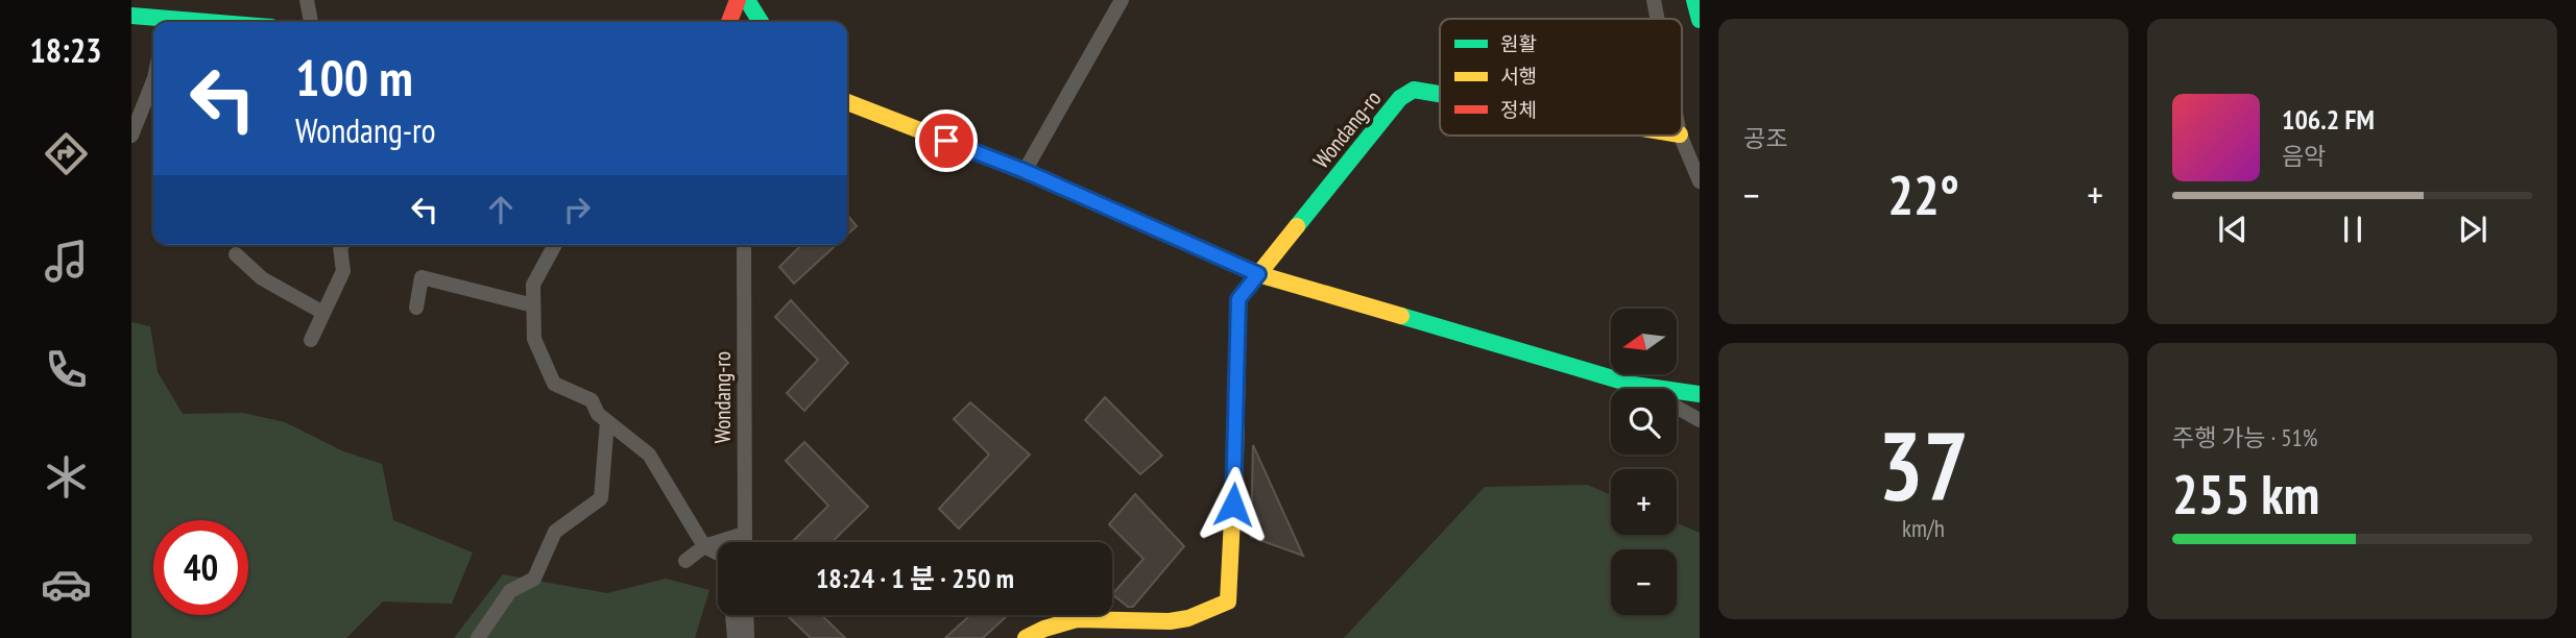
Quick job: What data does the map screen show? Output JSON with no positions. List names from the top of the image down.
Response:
{
  "streets": {
    "street": ["Wondang-ro"]
  },
  "legend": ["원활", "서행", "정체"],
  "north": "left",
  "page": {
    "tabs": "18:23",
    "tile": [
      "공조",
      ["37", "km/h"],
      ["주행 가능 · 51%", "255 km"]
    ],
    "turn": ["100 m", "Wondang-ro"],
    "song": ["106.2 FM", "음악"],
    "heat": ["−", "22°", "+"],
    "map_buttons": ["+", "−"],
    "limit": "40",
    "trip": "18:24 · 1 분 · 250 m"
  }
}
